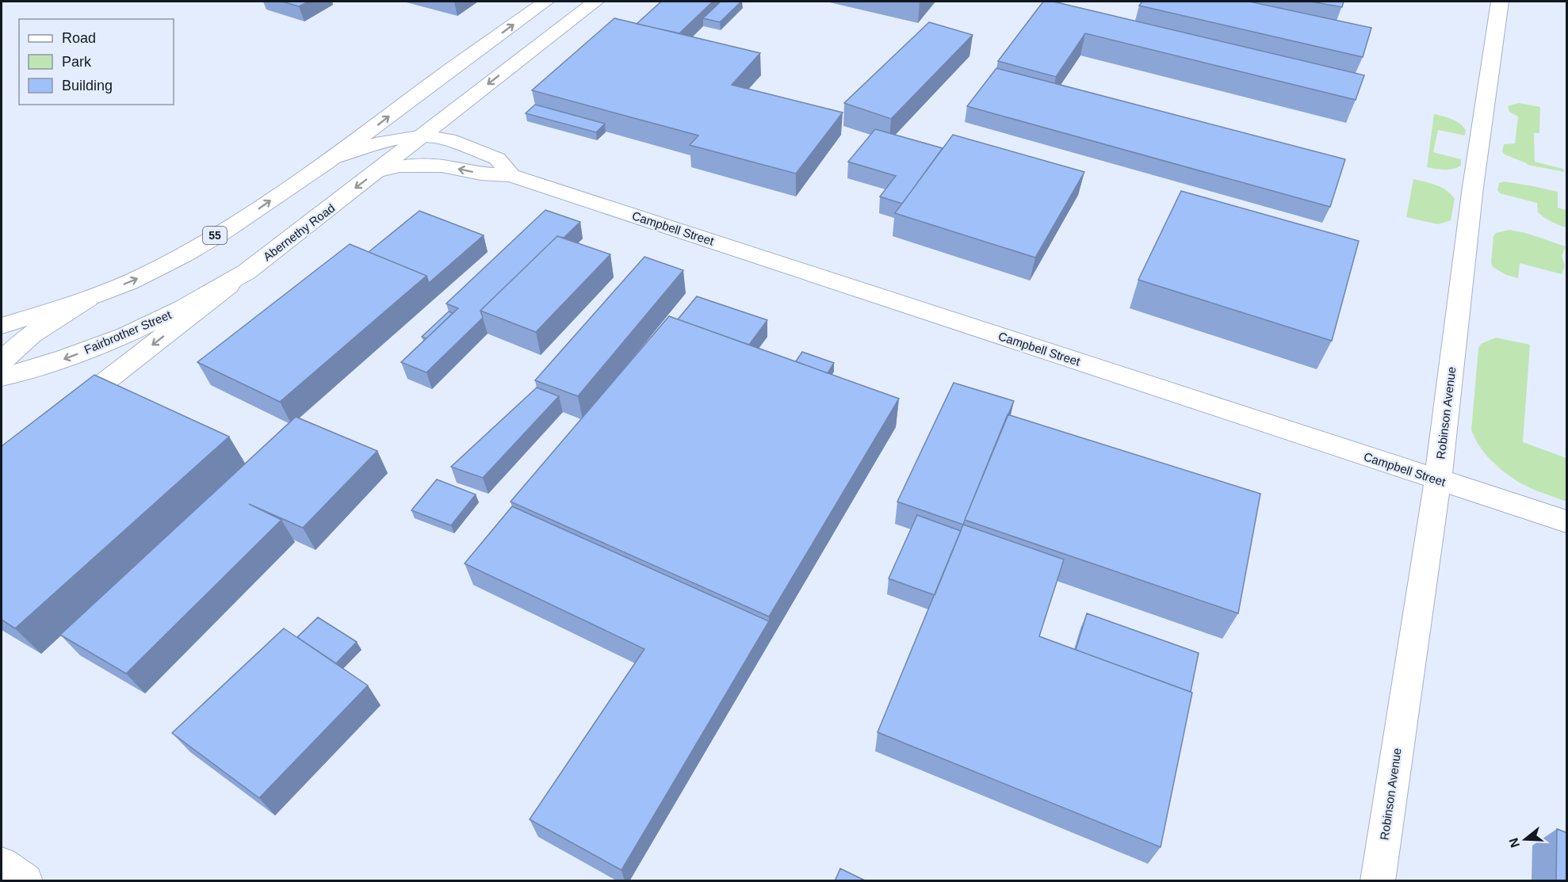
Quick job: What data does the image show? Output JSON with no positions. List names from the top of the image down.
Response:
{
  "streets": {
    "street": [
      "Campbell Street",
      "Abernethy Road",
      "55",
      "Fairbrother Street",
      "Robinson Avenue"
    ]
  },
  "crossings": [
    ["Campbell Street", "Abernethy Road"],
    ["Campbell Street", "55"],
    ["Campbell Street", "Robinson Avenue"],
    ["Abernethy Road", "Fairbrother Street"]
  ],
  "legend": ["Road", "Park", "Building"],
  "north": "left"
}
